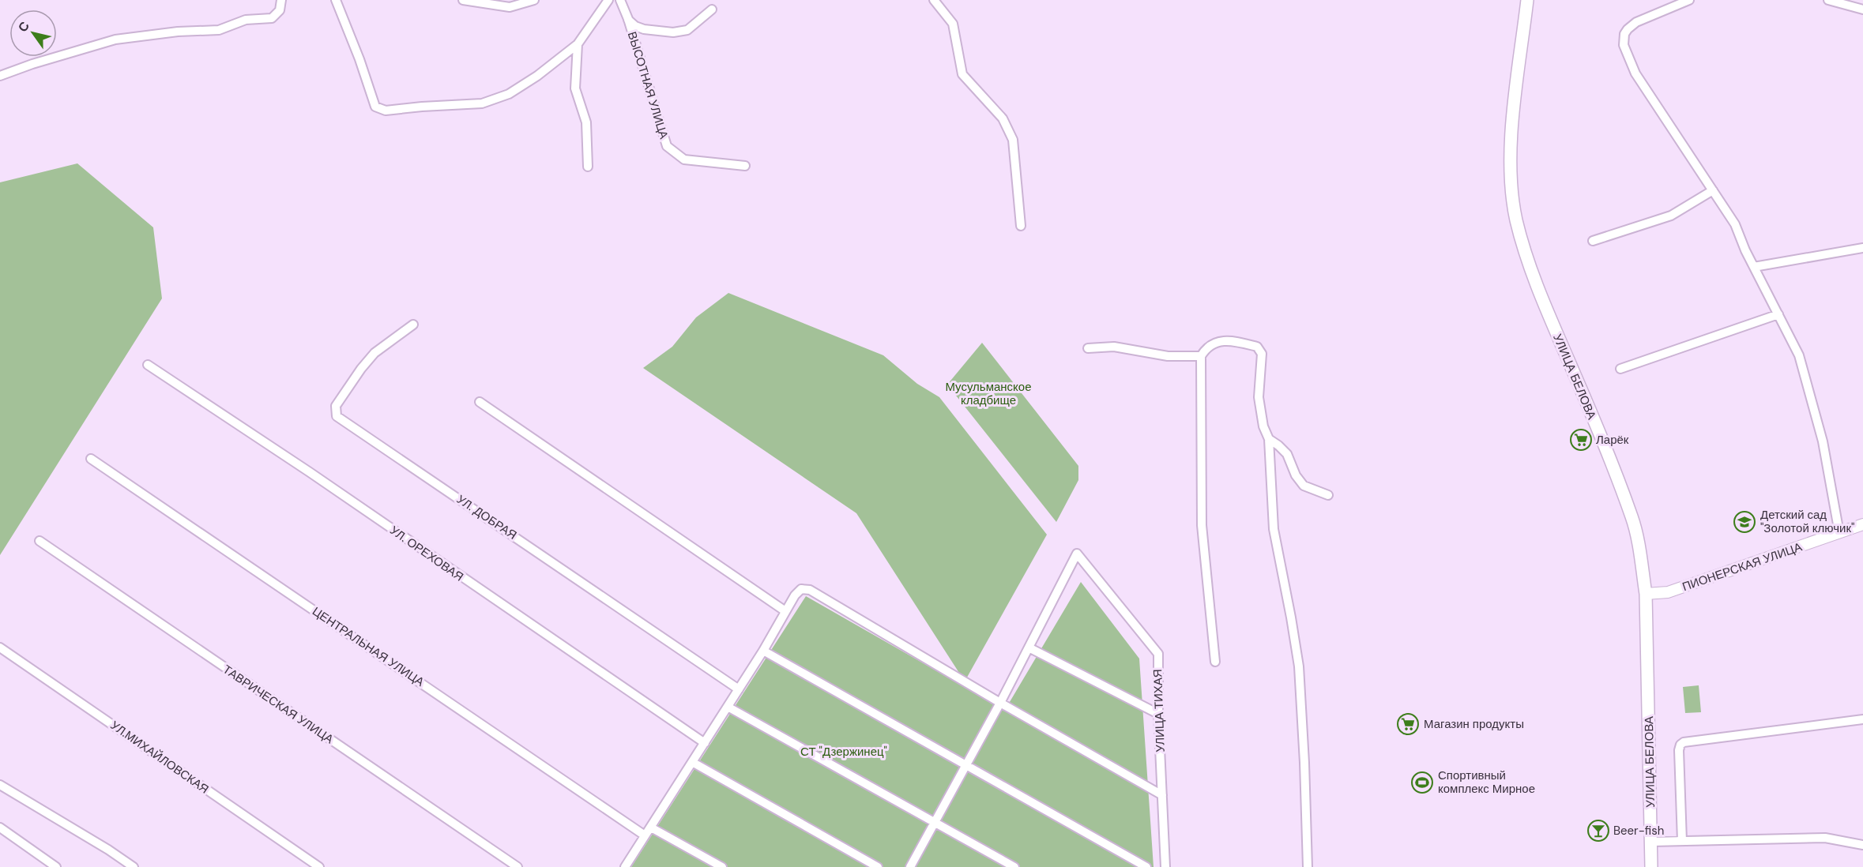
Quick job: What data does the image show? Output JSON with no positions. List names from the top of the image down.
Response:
{
  "streets": {
    "main road": ["УЛИЦА БЕЛОВА"],
    "street": [
      "ВЫСОТНАЯ УЛИЦА",
      "УЛ. ДОБРАЯ",
      "УЛ. ОРЕХОВАЯ",
      "ПИОНЕРСКАЯ УЛИЦА",
      "ЦЕНТРАЛЬНАЯ УЛИЦА",
      "ТАВРИЧЕСКАЯ УЛИЦА",
      "УЛИЦА ТИХАЯ",
      "УЛ.МИХАЙЛОВСКАЯ"
    ]
  },
  "crossings": [
    ["УЛИЦА БЕЛОВА", "ПИОНЕРСКАЯ УЛИЦА"]
  ],
  "parks": ["Мусульманское кладбище", "СТ \"Дзержинец\""],
  "places": {
    "supermarket": ["Ларёк", "Магазин продукты"],
    "school or university": ["Детский сад \"Золотой ключик\""],
    "sports": ["Спортивный комплекс Мирное"],
    "bar": ["Beer-fish"]
  },
  "north": "top left"
}
